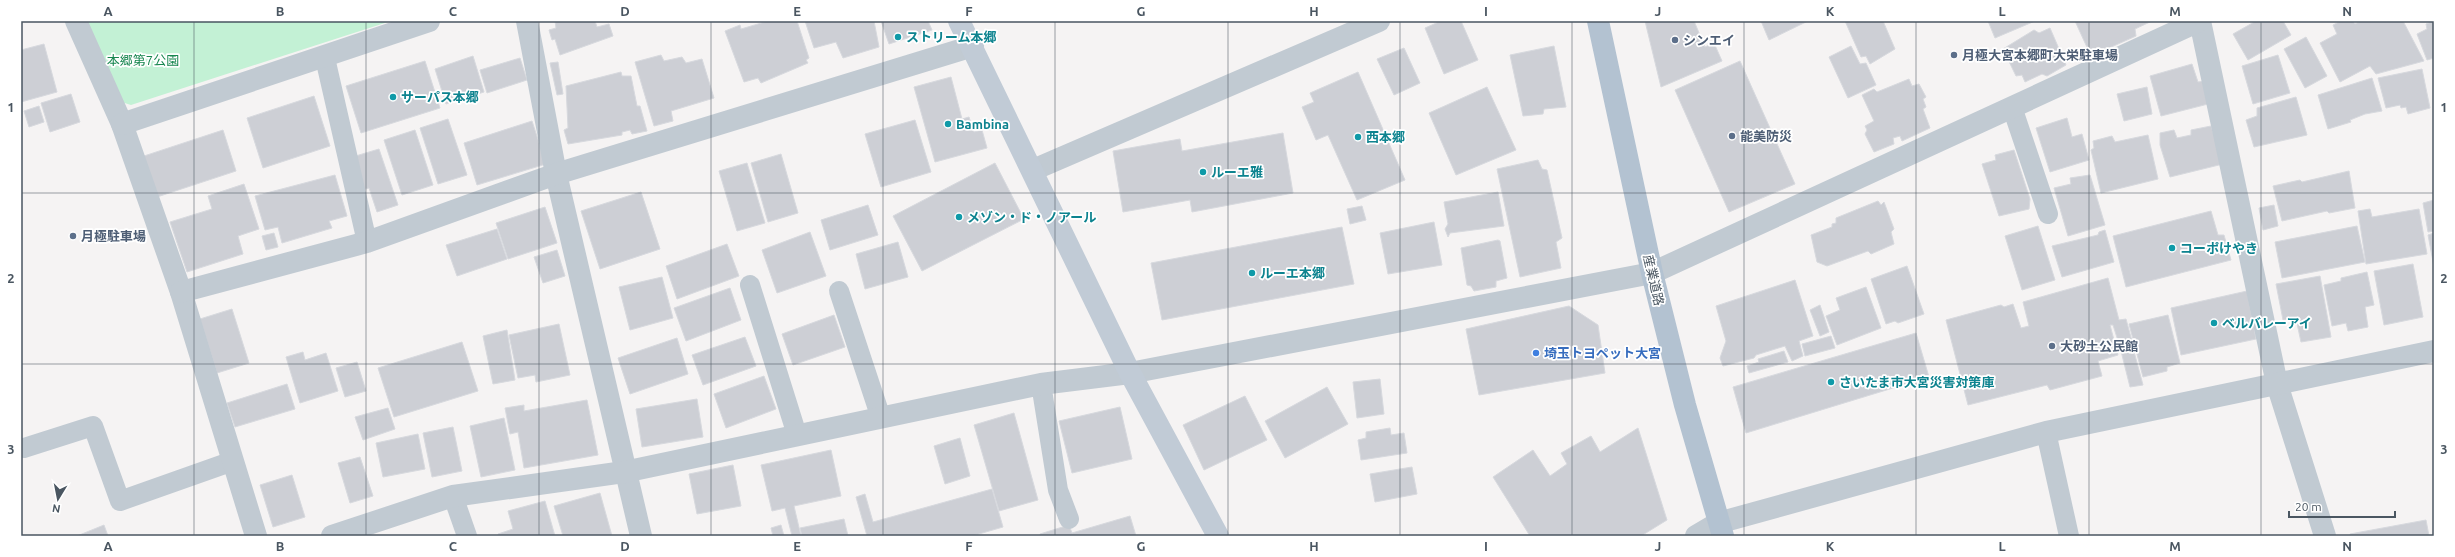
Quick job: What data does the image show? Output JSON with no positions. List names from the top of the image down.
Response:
{
  "streets": {
    "main road": ["産業道路"]
  },
  "parks": ["本郷第7公園"],
  "places": [
    "ストリーム本郷",
    "シンエイ",
    "月極大宮本郷町大栄駐車場",
    "サーパス本郷",
    "Bambina",
    "能美防災",
    "西本郷",
    "ルーエ雅",
    "メゾン・ド・ノアール",
    "月極駐車場",
    "コーポけやき",
    "ルーエ本郷",
    "ベルバレーアイ",
    "大砂土公民館",
    "埼玉トヨペット大宮",
    "さいたま市大宮災害対策庫"
  ],
  "scale_bar": "20 m",
  "north": "bottom",
  "grid": {
    "columns": [
      "A",
      "B",
      "C",
      "D",
      "E",
      "F",
      "G",
      "H",
      "I",
      "J",
      "K",
      "L",
      "M",
      "N"
    ],
    "rows": ["1", "2", "3"]
  }
}
